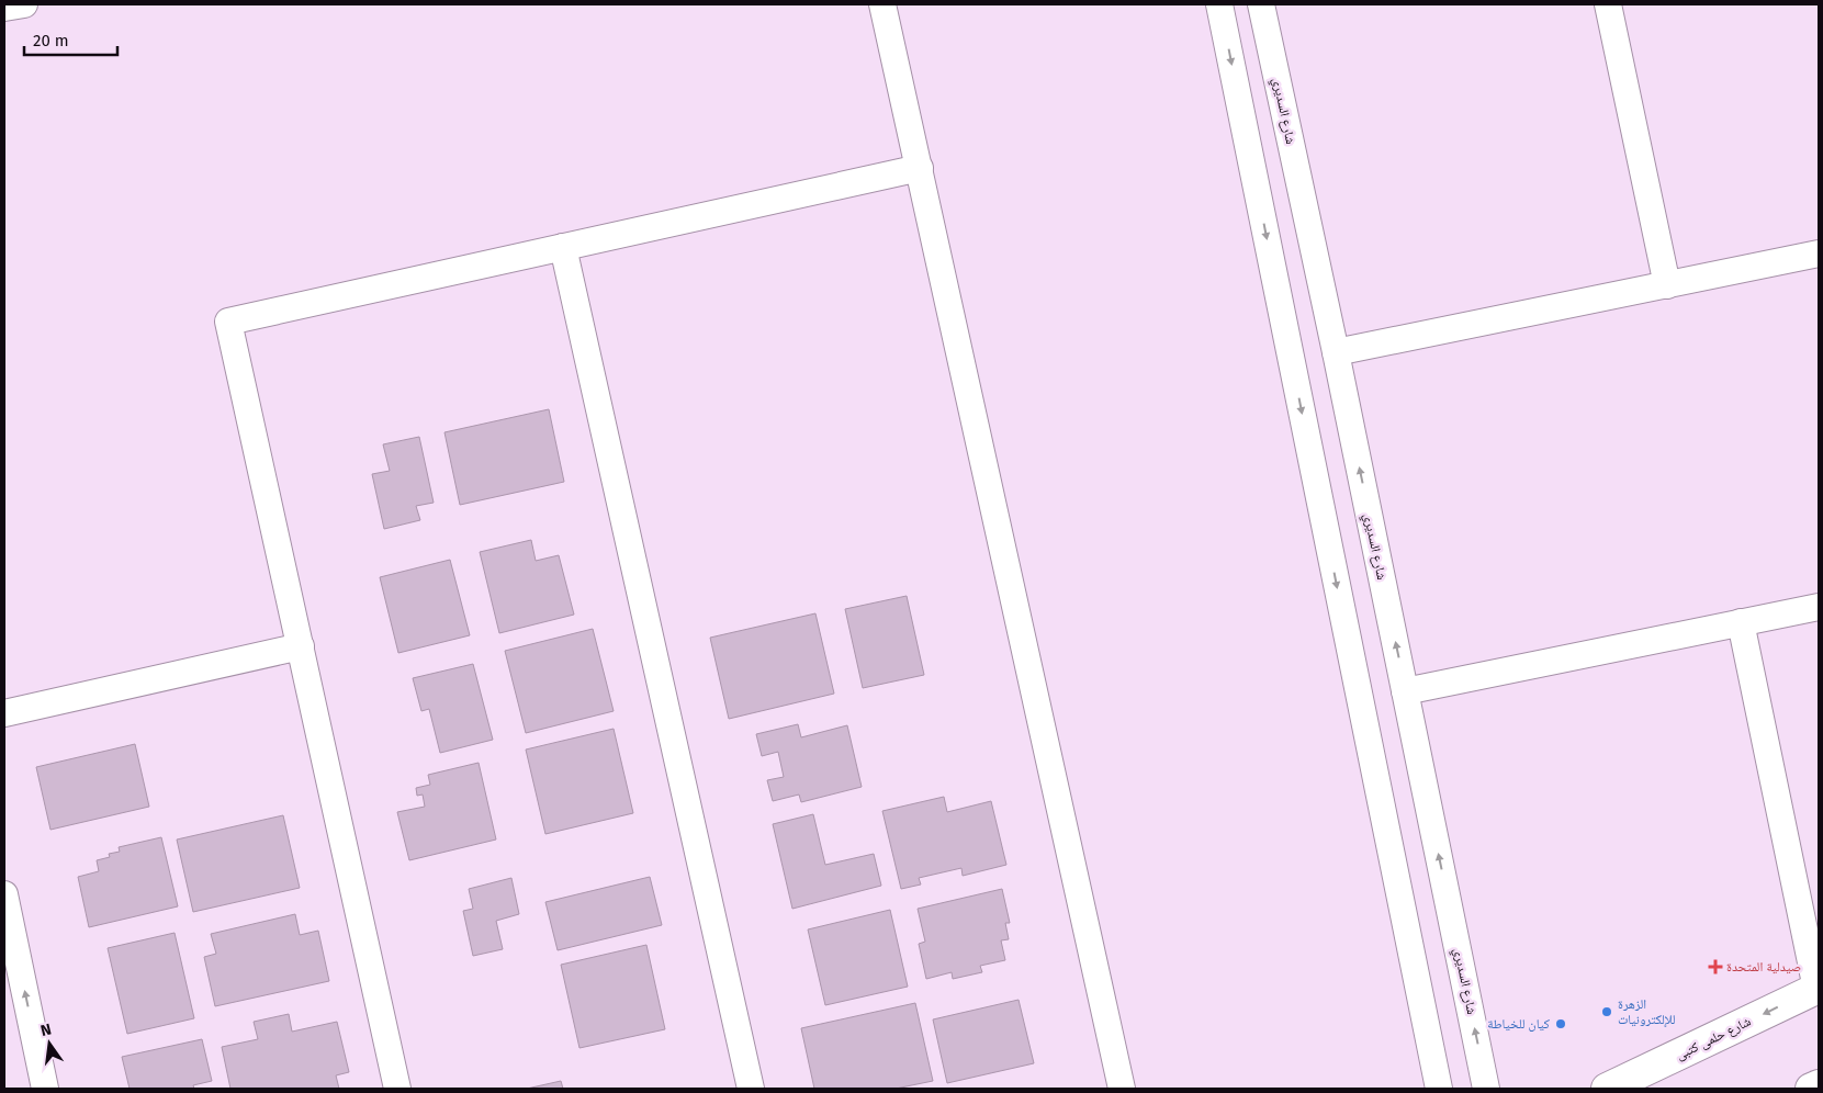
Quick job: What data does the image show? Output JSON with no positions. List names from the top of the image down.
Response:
{
  "streets": {
    "street": ["شارع السديري", "شارع حلمى كتبى"]
  },
  "one_way": ["شارع حلمى كتبى"],
  "places": {
    "health": ["صيدلية المتحدة"],
    "other": ["الزهرة للإلكترونيات", "كيان للخياطة"]
  },
  "scale_bar": "20 m",
  "north": "top"
}
